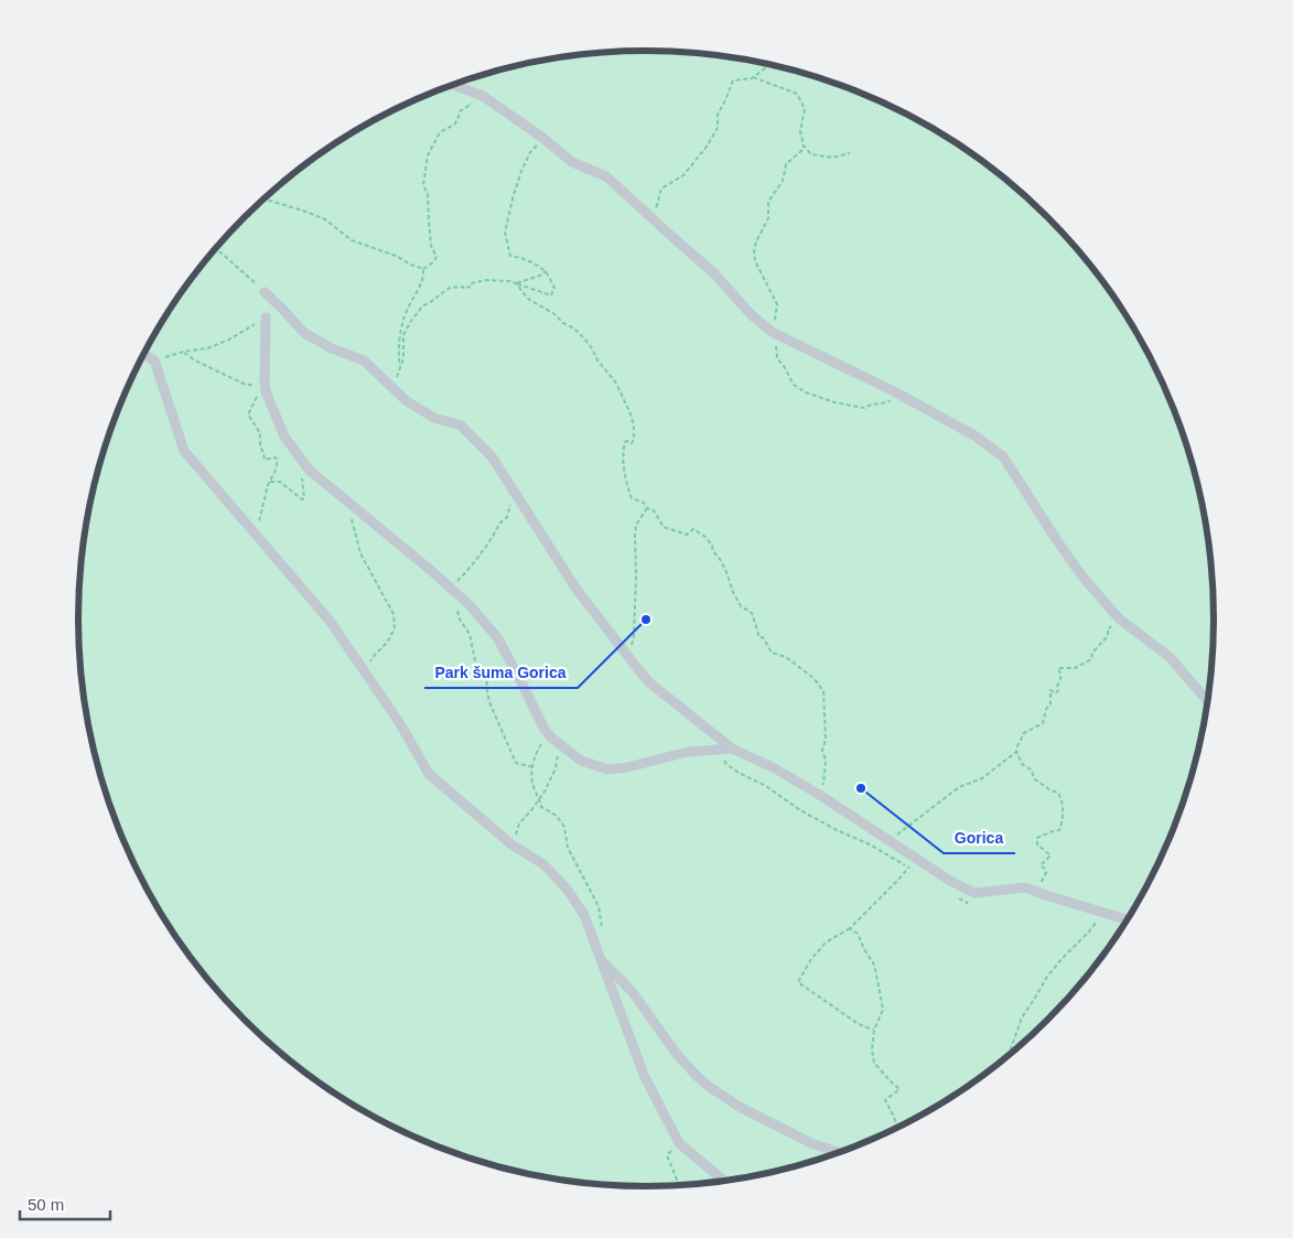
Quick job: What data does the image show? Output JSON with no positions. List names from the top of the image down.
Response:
{
  "places": ["Park šuma Gorica", "Gorica"],
  "scale_bar": "50 m"
}
